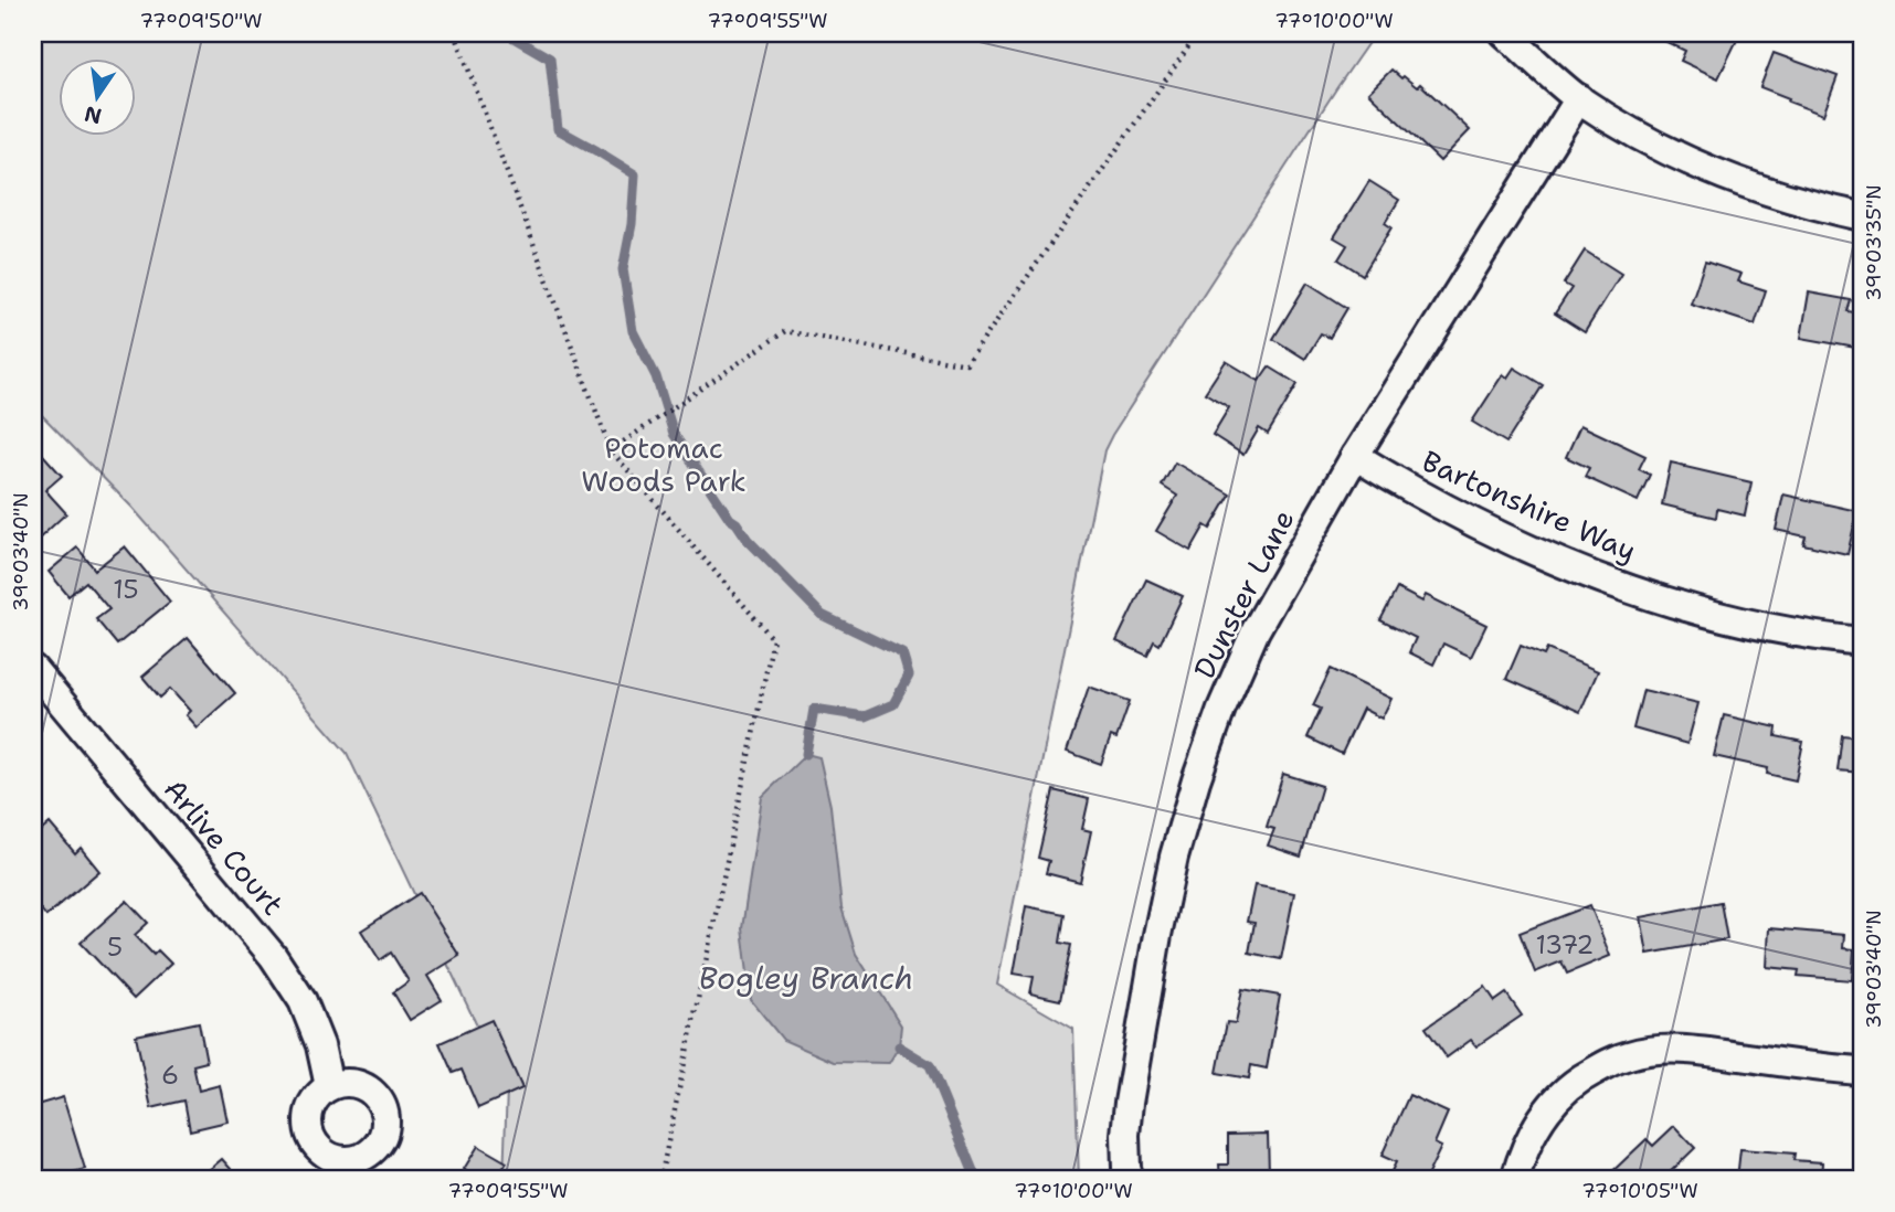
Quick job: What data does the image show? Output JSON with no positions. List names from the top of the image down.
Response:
{
  "streets": {
    "street": ["Bartonshire Way", "Dunster Lane", "Arlive Court"]
  },
  "crossings": [
    ["Bartonshire Way", "Dunster Lane"]
  ],
  "water": ["Bogley Branch"],
  "parks": ["Potomac Woods Park"],
  "house_numbers": [
    "15",
    "1372",
    "5",
    "6"
  ],
  "north": "bottom",
  "coordinates": [
    "77°09'50\"W",
    "77°09'55\"W",
    "77°10'00\"W",
    "39°03'35\"N",
    "39°03'40\"N",
    "77°10'05\"W"
  ]
}
